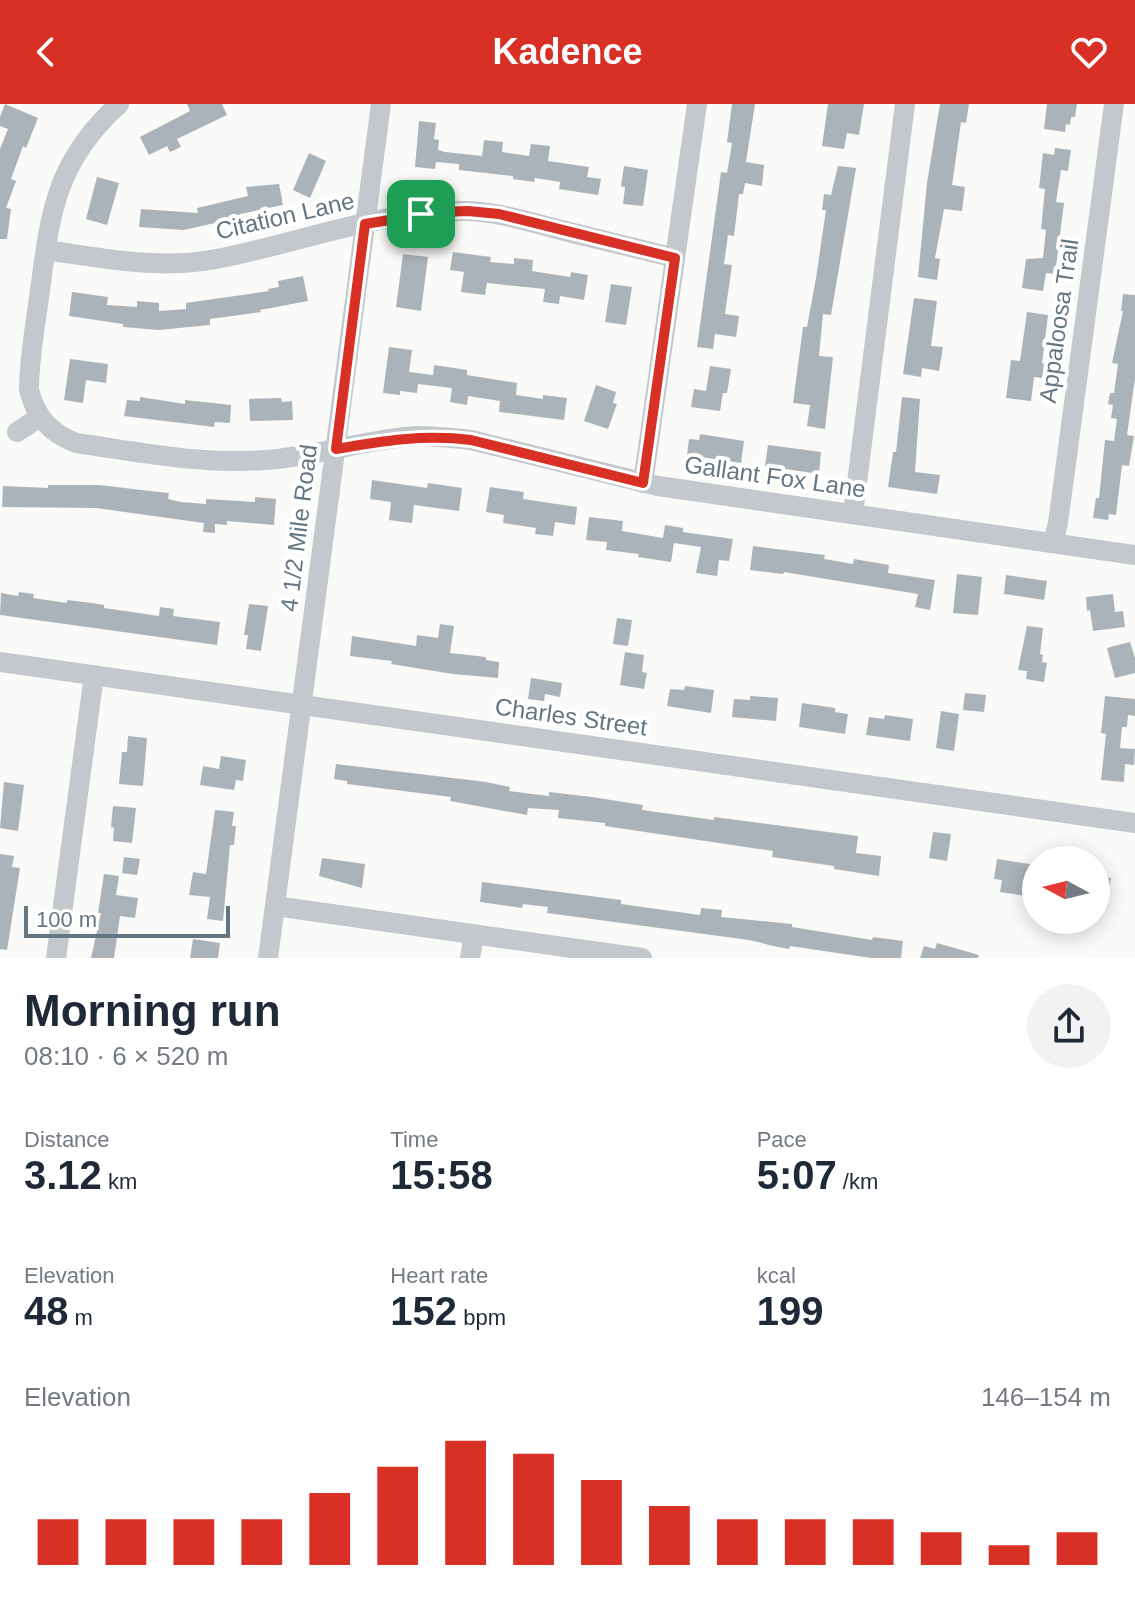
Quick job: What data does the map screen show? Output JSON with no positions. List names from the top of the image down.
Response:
{
  "streets": {
    "street": [
      "Citation Lane",
      "Appaloosa Trail",
      "Gallant Fox Lane",
      "4 1/2 Mile Road",
      "Charles Street"
    ]
  },
  "crossings": [
    ["Citation Lane", "4 1/2 Mile Road"],
    ["Appaloosa Trail", "Gallant Fox Lane"],
    ["Gallant Fox Lane", "4 1/2 Mile Road"],
    ["4 1/2 Mile Road", "Charles Street"]
  ],
  "scale_bar": "100 m",
  "north": "left",
  "page": {
    "header": "Kadence",
    "scale": "100 m",
    "heading": ["Morning run", "08:10 · 6 × 520 m"],
    "stats": [
      ["Distance", "3.12 km"],
      ["Time", "15:58"],
      ["Pace", "5:07 /km"],
      ["Elevation", "48 m"],
      ["Heart rate", "152 bpm"],
      ["kcal", "199"]
    ],
    "chart": ["Elevation", "146–154 m"]
  }
}
